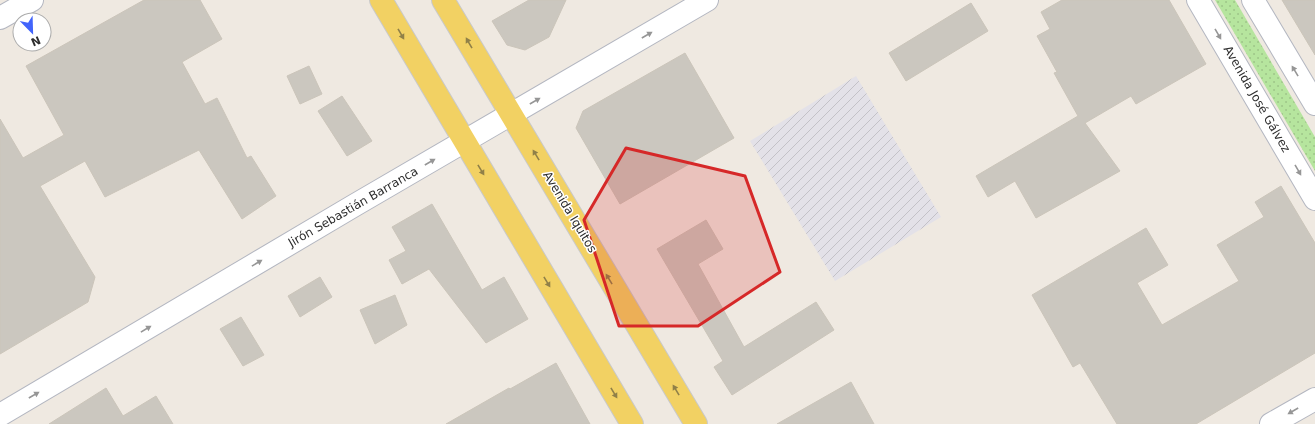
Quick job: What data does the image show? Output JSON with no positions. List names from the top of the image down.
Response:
{
  "streets": {
    "main road": ["Avenida Iquitos"],
    "street": ["Avenida José Gálvez", "Jirón Sebastián Barranca"]
  },
  "crossings": [
    ["Jirón Sebastián Barranca", "Avenida Iquitos"]
  ],
  "one_way": ["Jirón Sebastián Barranca"],
  "north": "bottom right"
}
